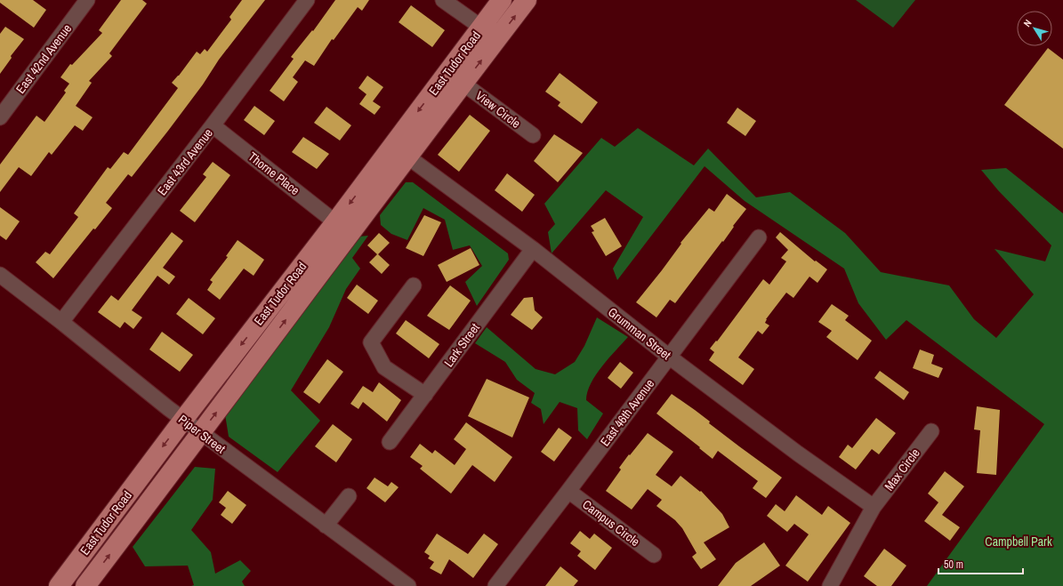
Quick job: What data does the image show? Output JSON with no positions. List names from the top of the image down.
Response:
{
  "streets": {
    "main road": ["East Tudor Road"],
    "street": [
      "East 42nd Avenue",
      "View Circle",
      "East 43rd Avenue",
      "Thorne Place",
      "Grumman Street",
      "Lark Street",
      "East 46th Avenue",
      "Piper Street",
      "Max Circle",
      "Campus Circle"
    ]
  },
  "crossings": [
    ["East Tudor Road", "View Circle"],
    ["East Tudor Road", "Thorne Place"],
    ["East Tudor Road", "Grumman Street"],
    ["East Tudor Road", "Piper Street"],
    ["East 43rd Avenue", "Thorne Place"],
    ["East 43rd Avenue", "Piper Street"],
    ["Grumman Street", "Lark Street"],
    ["Grumman Street", "East 46th Avenue"],
    ["Grumman Street", "Max Circle"],
    ["East 46th Avenue", "Campus Circle"]
  ],
  "parks": ["Campbell Park"],
  "scale_bar": "50 m",
  "north": "top left"
}
